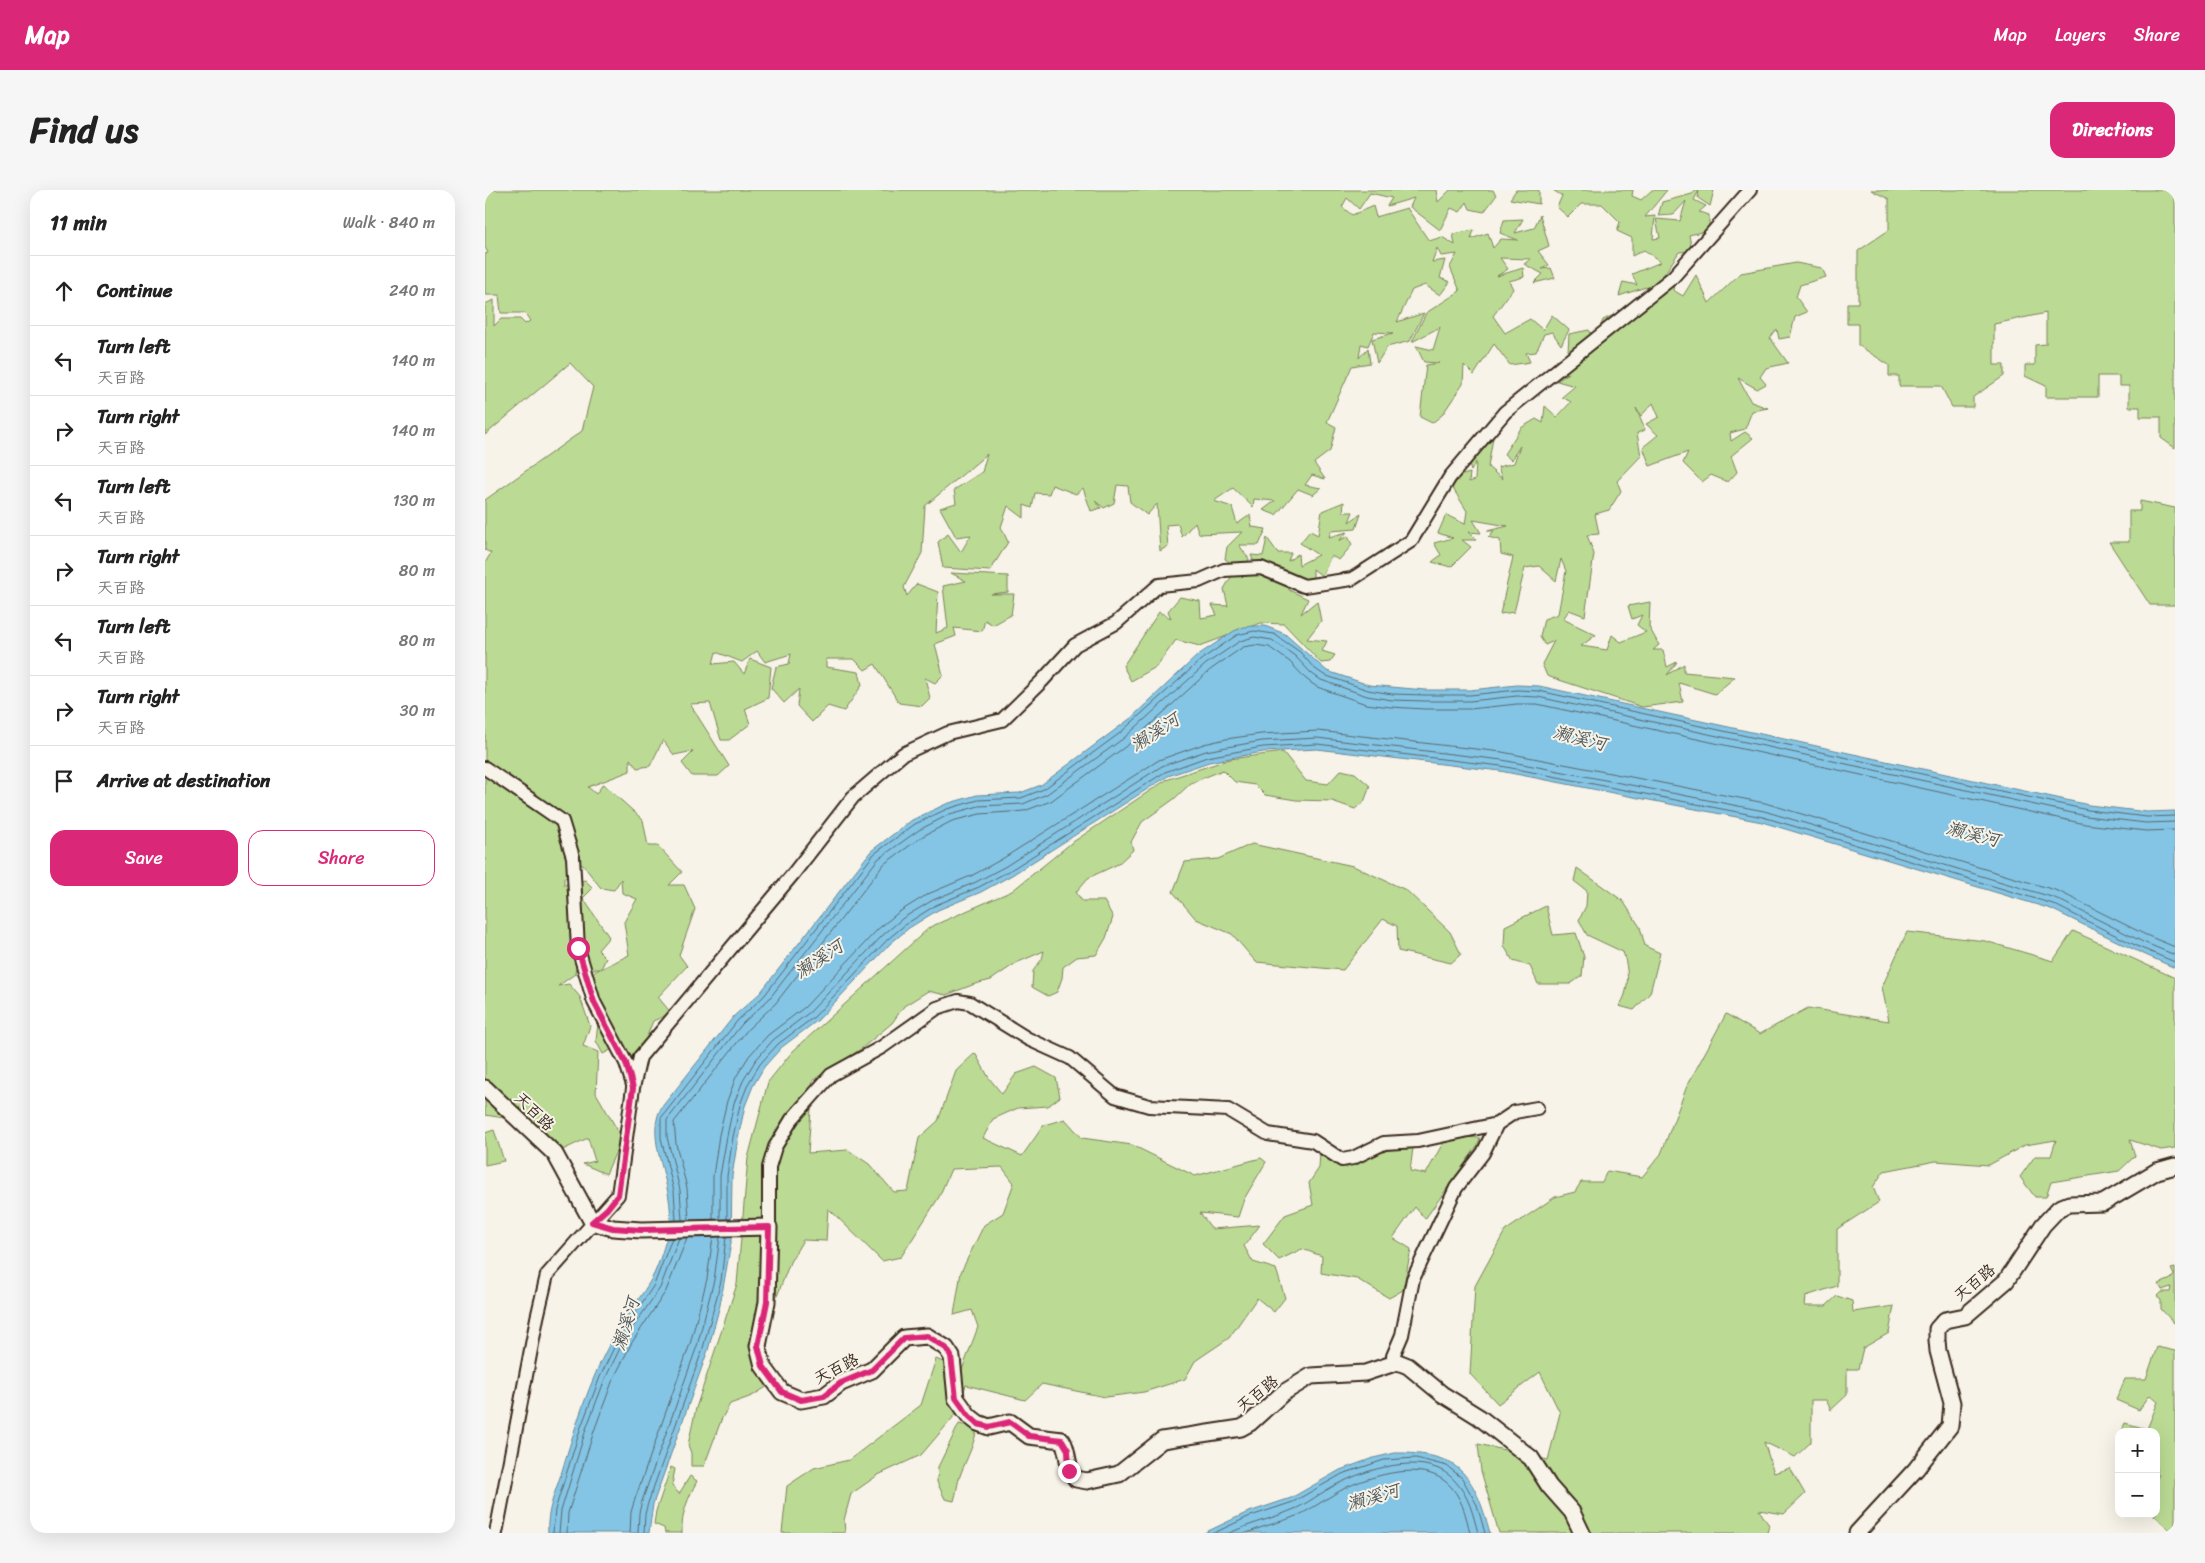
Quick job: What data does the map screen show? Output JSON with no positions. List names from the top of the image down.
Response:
{
  "streets": {
    "main road": ["天百路"]
  },
  "water": ["濑溪河"],
  "page": {
    "header": "Map",
    "nav": ["Map", "Layers", "Share"],
    "title": "Find us",
    "buttons": [
      "Directions",
      ["Save", "Share"]
    ],
    "heading": ["11 min", "Walk · 840 m"],
    "list": [
      ["Continue", "240 m"],
      ["Turn left", "天百路", "140 m"],
      ["Turn right", "天百路", "140 m"],
      ["Turn left", "天百路", "130 m"],
      ["Turn right", "天百路", "80 m"],
      ["Turn left", "天百路", "80 m"],
      ["Turn right", "天百路", "30 m"],
      "Arrive at destination"
    ],
    "map_buttons": ["+", "−"]
  }
}
